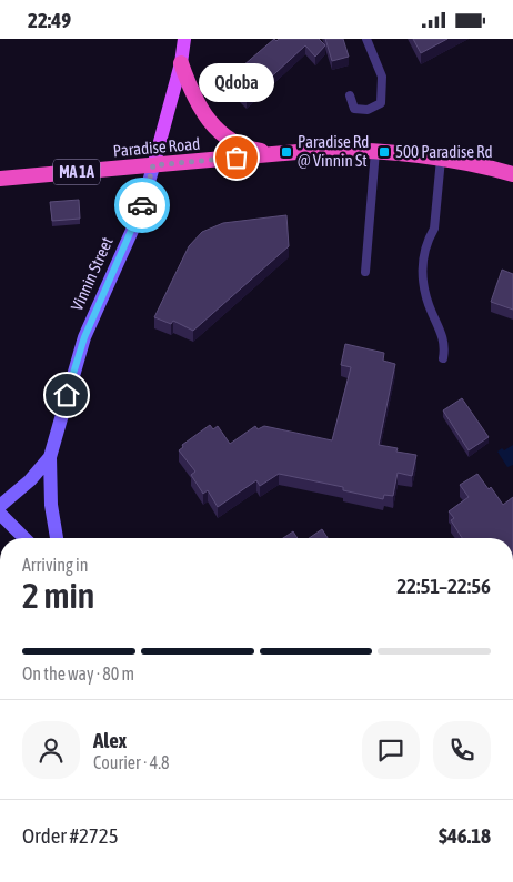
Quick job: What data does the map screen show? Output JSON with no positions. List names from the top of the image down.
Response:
{
  "streets": {
    "highway": ["Paradise Road", "MA 1A"],
    "main road": ["Vinnin Street"]
  },
  "crossings": [
    ["Paradise Road", "Vinnin Street"]
  ],
  "places": {
    "transit": ["Paradise Rd @ Vinnin St", "500 Paradise Rd"],
    "other": ["Qdoba"]
  },
  "page": {
    "status": "22:49",
    "bubble": "Qdoba",
    "heading": ["2 min", "Arriving in", "22:51–22:56"],
    "panel": [
      "Alex",
      "Courier · 4.8",
      "Order #2725",
      "$46.18"
    ],
    "bar": "On the way · 80 m"
  }
}
